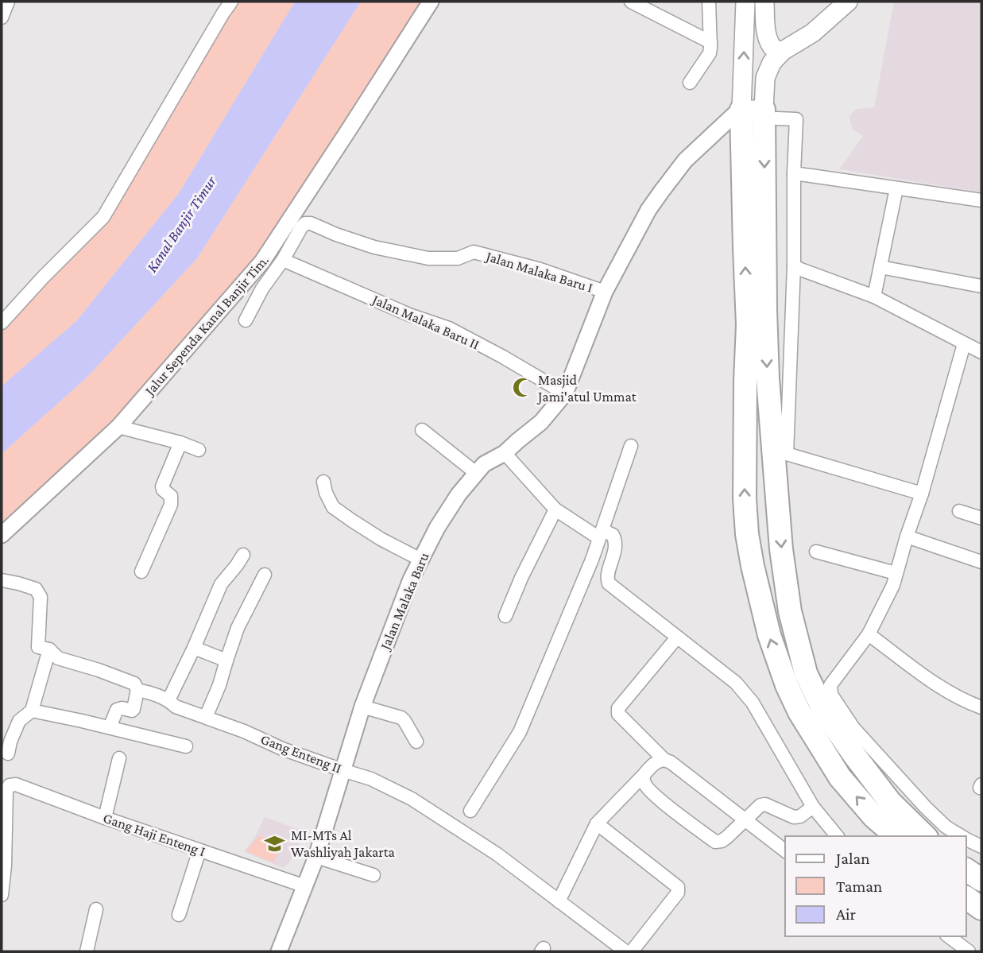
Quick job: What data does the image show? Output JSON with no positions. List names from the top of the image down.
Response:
{
  "streets": {
    "street": [
      "Jalan Malaka Baru I",
      "Jalan Malaka Baru II",
      "Jalur Sependa Kanal Banjir Tim.",
      "Jalan Malaka Baru",
      "Gang Enteng II",
      "Gang Haji Enteng I"
    ]
  },
  "crossings": [
    ["Jalan Malaka Baru I", "Jalan Malaka Baru II"],
    ["Jalan Malaka Baru I", "Jalan Malaka Baru"],
    ["Jalan Malaka Baru II", "Jalan Malaka Baru"],
    ["Jalan Malaka Baru", "Gang Enteng II"],
    ["Jalan Malaka Baru", "Gang Haji Enteng I"]
  ],
  "water": ["Kanal Banjir Timur"],
  "places": {
    "mosque": ["Masjid Jami'atul Ummat"],
    "school or university": ["MI-MTs Al Washliyah Jakarta"]
  },
  "legend": ["Jalan", "Taman", "Air"]
}
